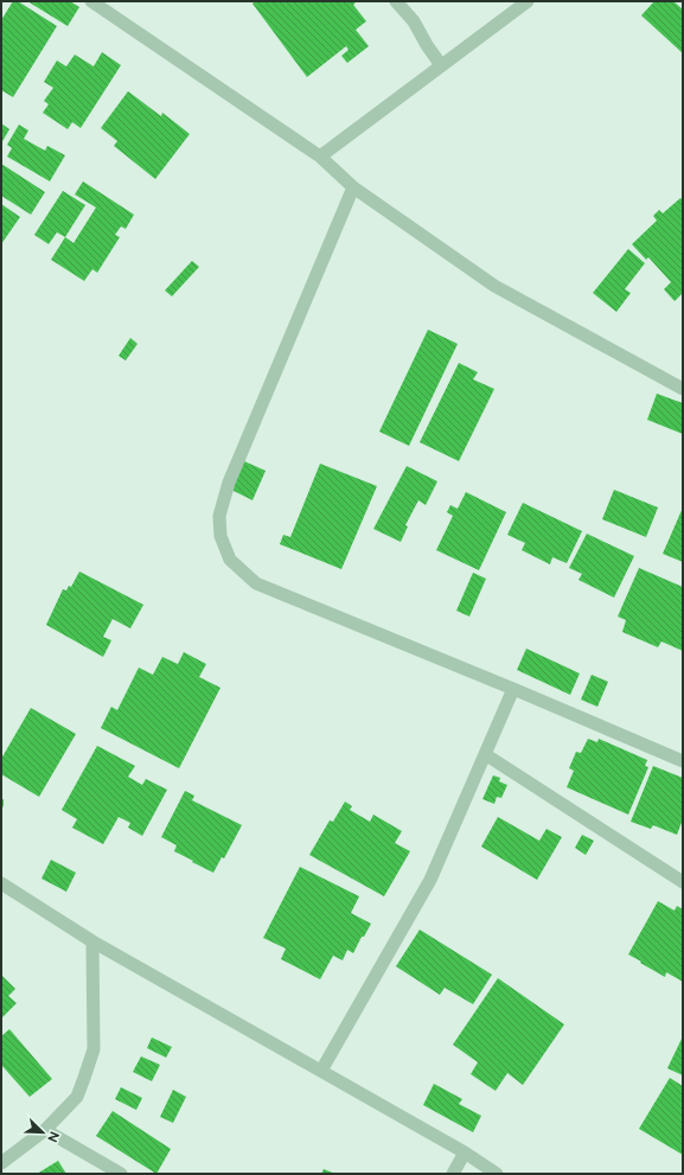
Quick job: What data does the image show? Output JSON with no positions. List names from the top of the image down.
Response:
{
  "north": "bottom right"
}
